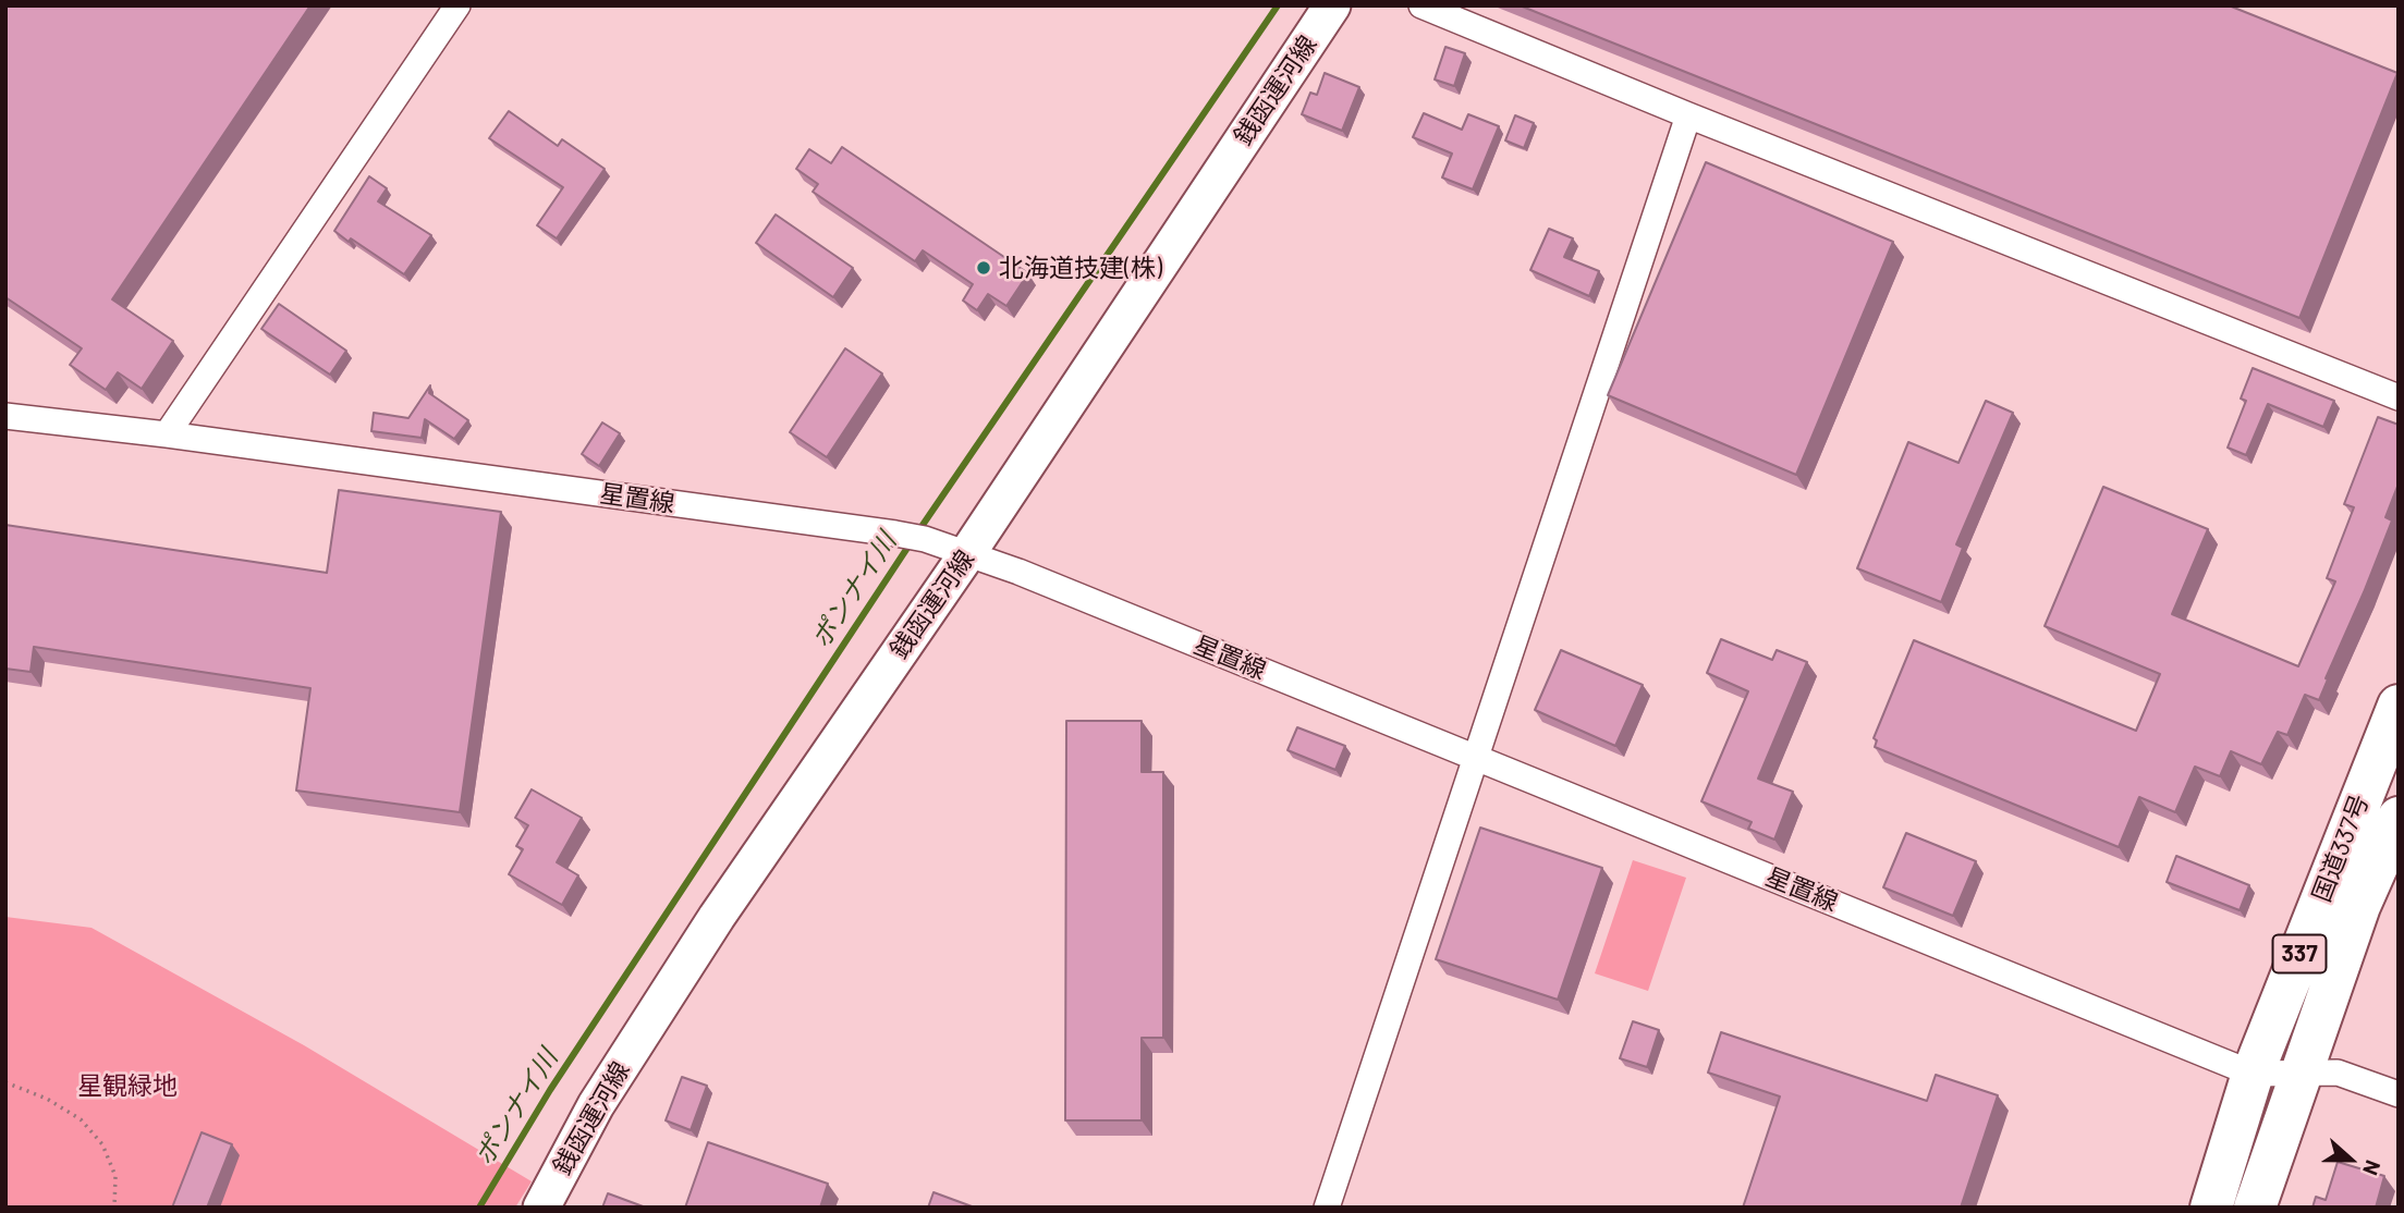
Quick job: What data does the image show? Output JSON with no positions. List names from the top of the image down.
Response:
{
  "streets": {
    "highway": ["国道337号", "337"],
    "street": ["銭函運河線", "星置線"]
  },
  "crossings": [
    ["銭函運河線", "星置線"],
    ["星置線", "国道337号"]
  ],
  "water": ["ポンナイ川"],
  "parks": ["星観緑地"],
  "places": ["北海道技建(株)"],
  "north": "right"
}
